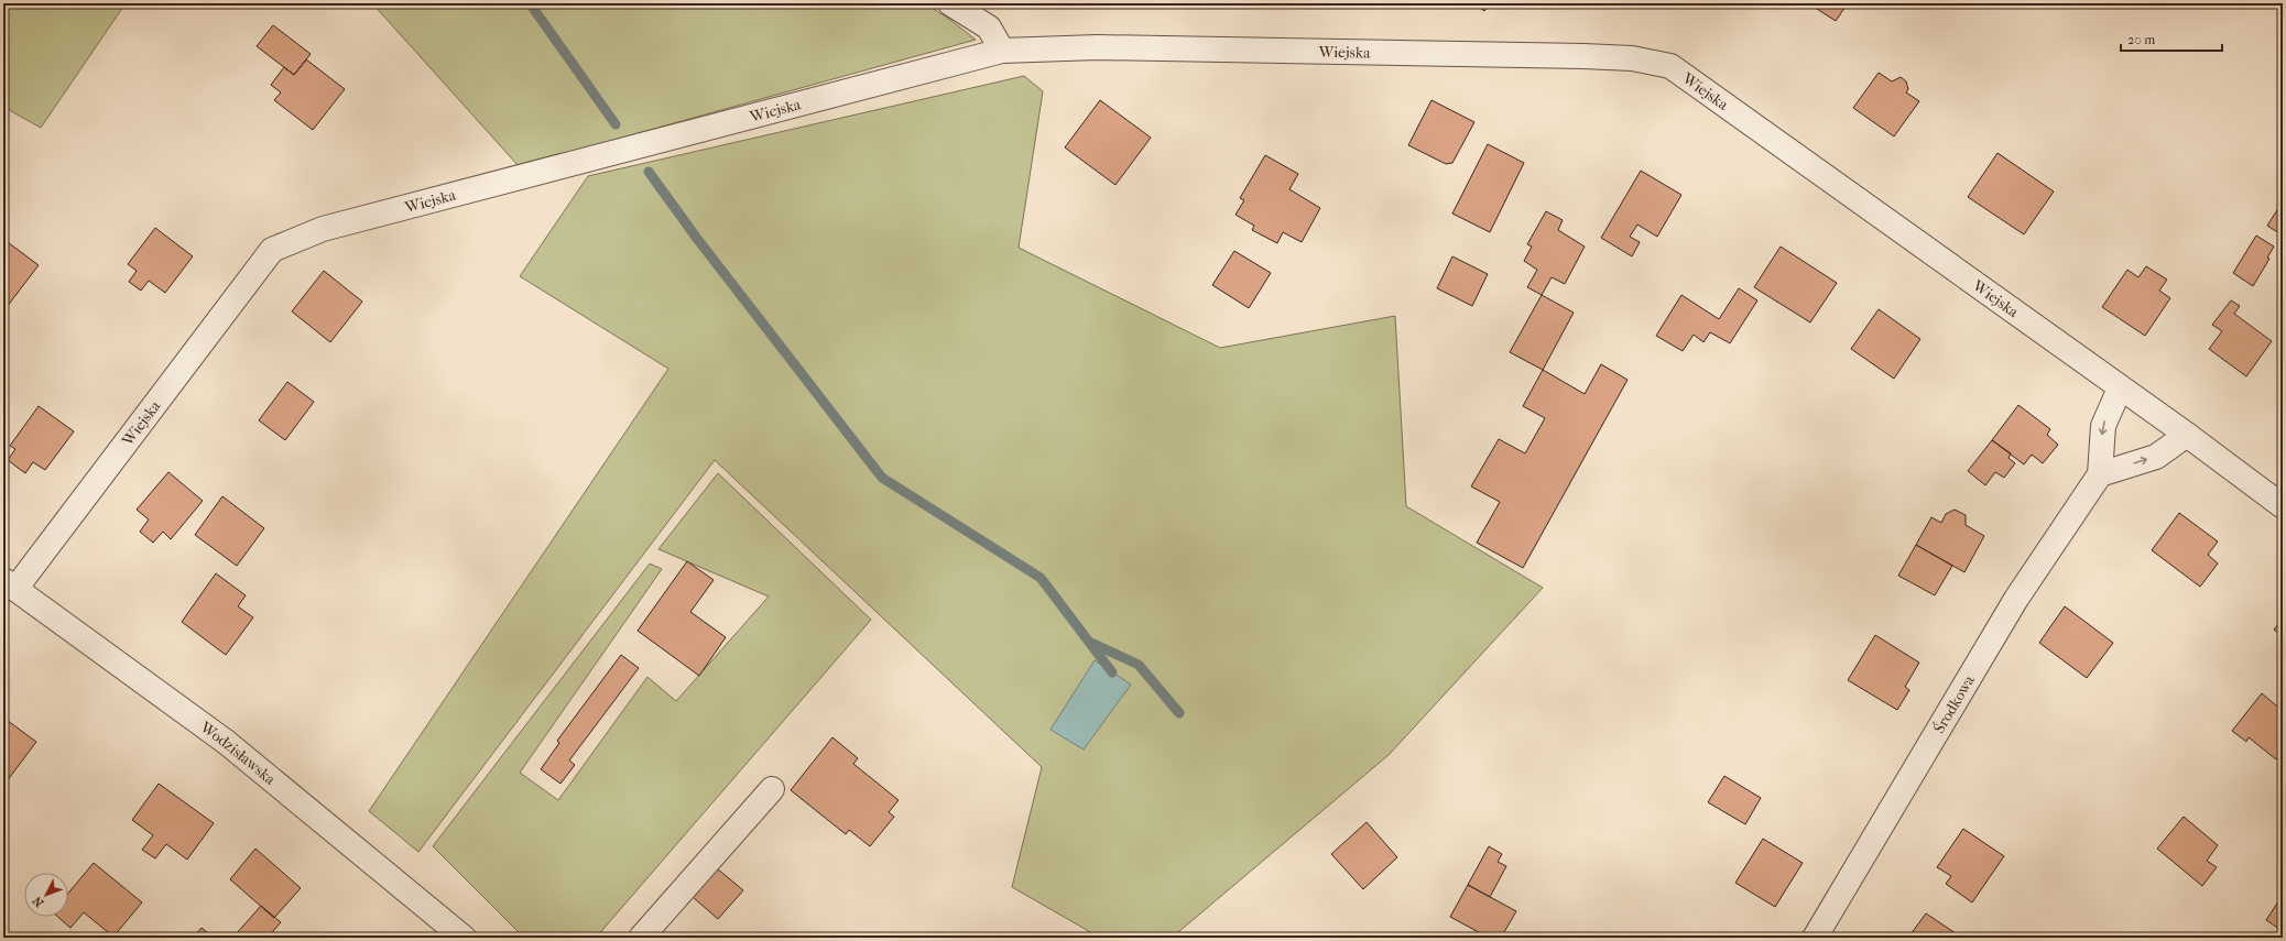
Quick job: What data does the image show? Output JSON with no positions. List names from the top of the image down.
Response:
{
  "streets": {
    "street": ["Wiejska", "Środkowa", "Wodzisławska"]
  },
  "crossings": [
    ["Wiejska", "Wodzisławska"]
  ],
  "scale_bar": "20 m",
  "north": "bottom left"
}
